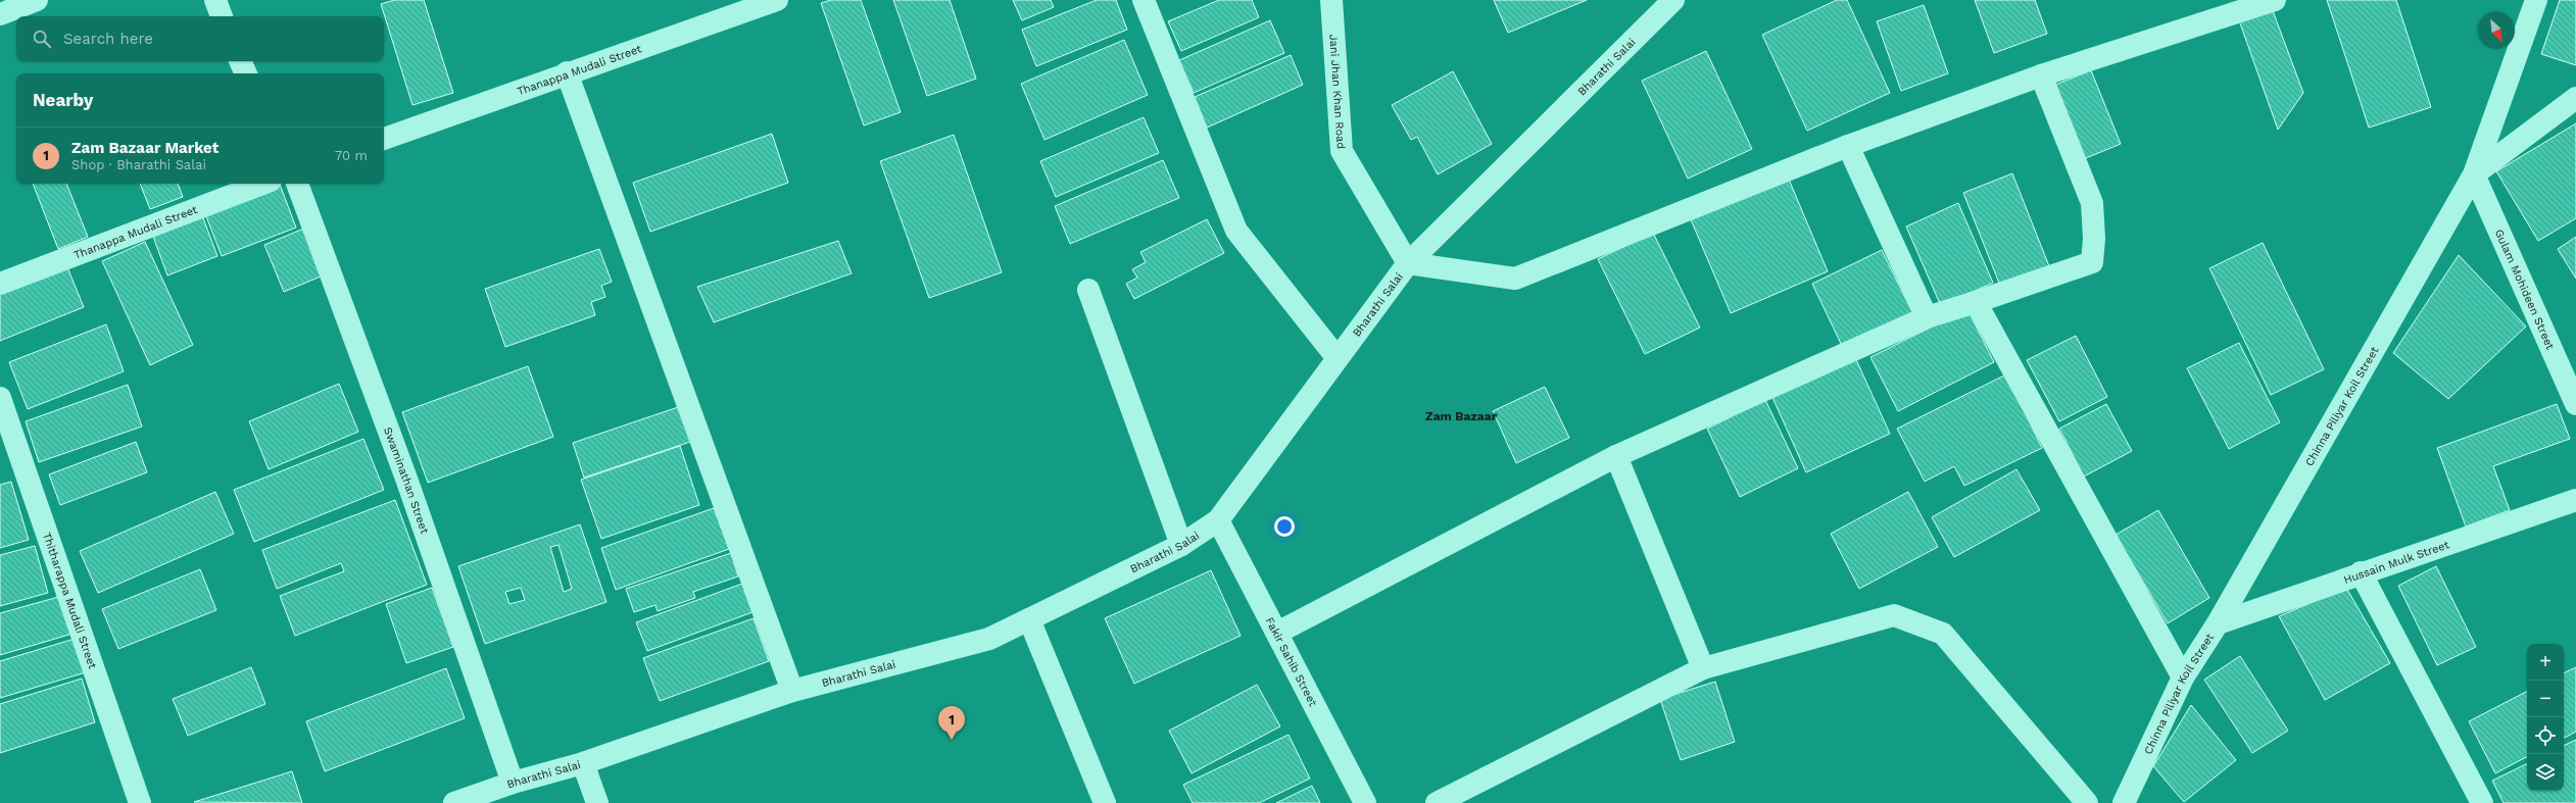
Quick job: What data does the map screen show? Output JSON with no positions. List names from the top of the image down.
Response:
{
  "streets": {
    "street": [
      "Bharathi Salai",
      "Thanappa Mudali Street",
      "Jani Jhan Khan Road",
      "Gulam Mohideen Street",
      "Chinna Piliyar Koil Street",
      "Swaminathan Street",
      "Hussain Mulk Street",
      "Thitharappa Mudali Street",
      "Fakir Sahib Street"
    ]
  },
  "crossings": [
    ["Bharathi Salai", "Jani Jhan Khan Road"],
    ["Bharathi Salai", "Swaminathan Street"],
    ["Bharathi Salai", "Fakir Sahib Street"],
    ["Gulam Mohideen Street", "Chinna Piliyar Koil Street"],
    ["Chinna Piliyar Koil Street", "Hussain Mulk Street"]
  ],
  "districts": ["Zam Bazaar"],
  "north": "bottom right",
  "page": {
    "search": "Search here",
    "heading": "Nearby",
    "list": [
      {
        "mark": "1",
        "name": "Zam Bazaar Market",
        "note": "Shop · Bharathi Salai",
        "value": "70 m"
      }
    ],
    "map_buttons": ["+", "−"],
    "pins": "1"
  }
}
